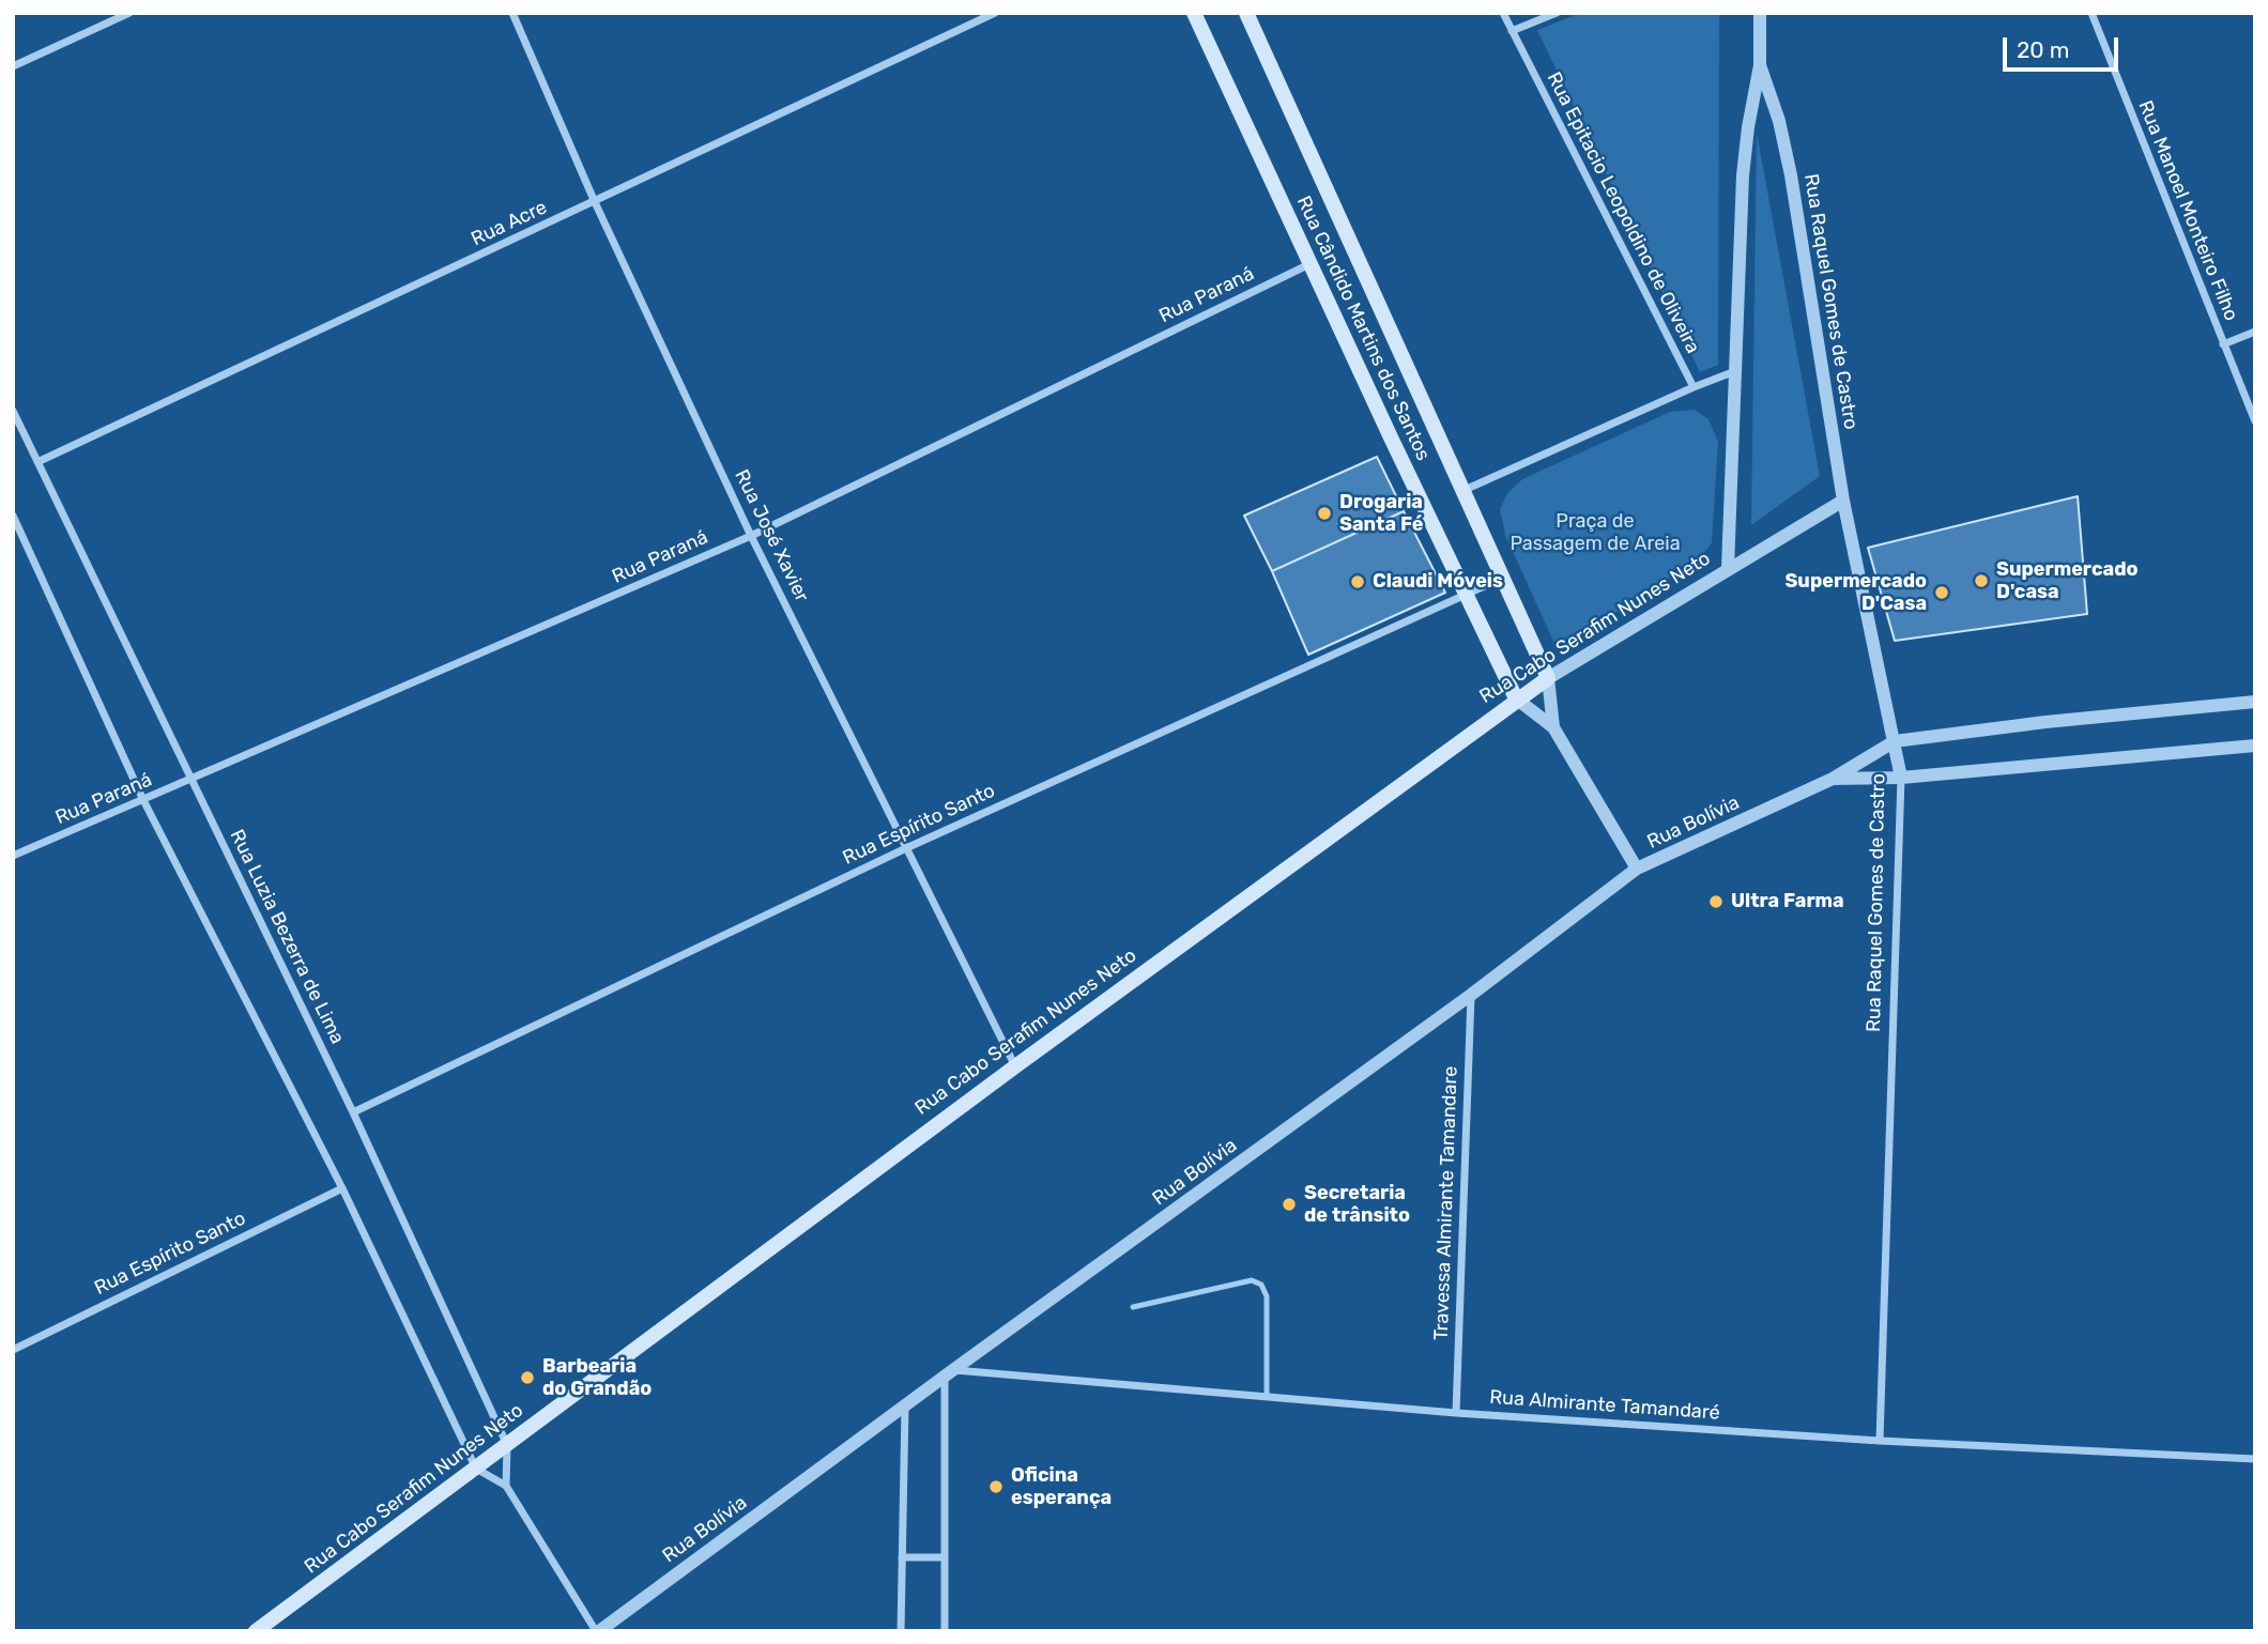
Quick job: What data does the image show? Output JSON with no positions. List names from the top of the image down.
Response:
{
  "streets": {
    "main road": ["Rua Cândido Martins dos Santos", "Rua Cabo Serafim Nunes Neto"],
    "street": [
      "Rua Manoel Monteiro Filho",
      "Rua Epitacio Leopoldino de Oliveira",
      "Rua Acre",
      "Rua Paraná",
      "Rua Raquel Gomes de Castro",
      "Rua José Xavier",
      "Rua Bolívia",
      "Rua Espírito Santo",
      "Rua Luzia Bezerra de Lima",
      "Travessa Almirante Tamandare",
      "Rua Almirante Tamandaré"
    ]
  },
  "crossings": [
    ["Rua Acre", "Rua José Xavier"],
    ["Rua Acre", "Rua Luzia Bezerra de Lima"],
    ["Rua Paraná", "Rua Cândido Martins dos Santos"],
    ["Rua Paraná", "Rua José Xavier"],
    ["Rua Paraná", "Rua Luzia Bezerra de Lima"],
    ["Rua Raquel Gomes de Castro", "Rua Cabo Serafim Nunes Neto"],
    ["Rua Raquel Gomes de Castro", "Rua Bolívia"],
    ["Rua Raquel Gomes de Castro", "Rua Almirante Tamandaré"],
    ["Rua Cândido Martins dos Santos", "Rua Cabo Serafim Nunes Neto"],
    ["Rua Cândido Martins dos Santos", "Rua Bolívia"],
    ["Rua Cândido Martins dos Santos", "Rua Espírito Santo"],
    ["Rua José Xavier", "Rua Cabo Serafim Nunes Neto"],
    ["Rua José Xavier", "Rua Espírito Santo"],
    ["Rua Cabo Serafim Nunes Neto", "Rua Luzia Bezerra de Lima"],
    ["Rua Bolívia", "Travessa Almirante Tamandare"],
    ["Rua Bolívia", "Rua Almirante Tamandaré"],
    ["Rua Espírito Santo", "Rua Luzia Bezerra de Lima"],
    ["Travessa Almirante Tamandare", "Rua Almirante Tamandaré"]
  ],
  "parks": ["Praça de Passagem de Areia"],
  "places": [
    "Drogaria Santa Fé",
    "Supermercado D'casa",
    "Claudi Móveis",
    "Supermercado D'Casa",
    "Ultra Farma",
    "Secretaria de trânsito",
    "Barbearia do Grandão",
    "Oficina esperança"
  ],
  "scale_bar": "20 m"
}
